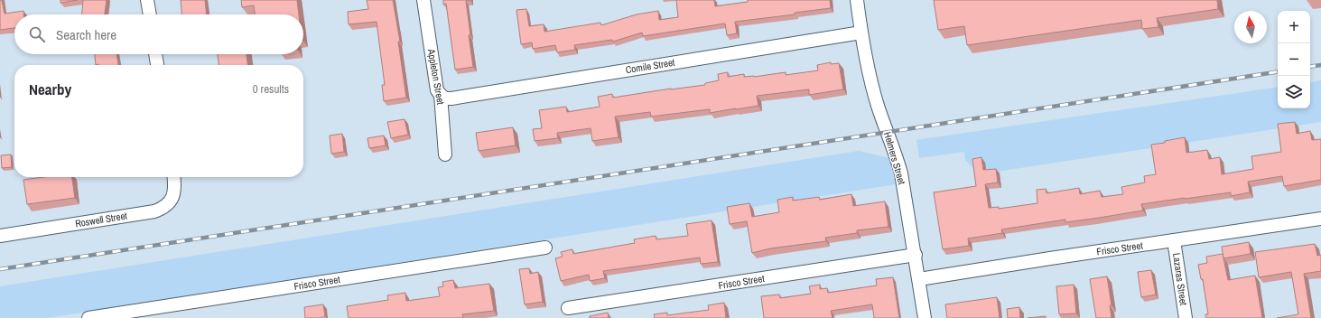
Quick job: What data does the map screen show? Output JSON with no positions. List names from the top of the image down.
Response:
{
  "streets": {
    "street": [
      "Comile Street",
      "Appleton Street",
      "Helmers Street",
      "Roswell Street",
      "Frisco Street",
      "Lazaras Street"
    ]
  },
  "crossings": [
    ["Comile Street", "Appleton Street"],
    ["Comile Street", "Helmers Street"],
    ["Helmers Street", "Frisco Street"],
    ["Frisco Street", "Lazaras Street"]
  ],
  "north": "top",
  "page": {
    "map_buttons": ["+", "−"],
    "search": "Search here",
    "heading": ["Nearby", "0 results"]
  }
}
